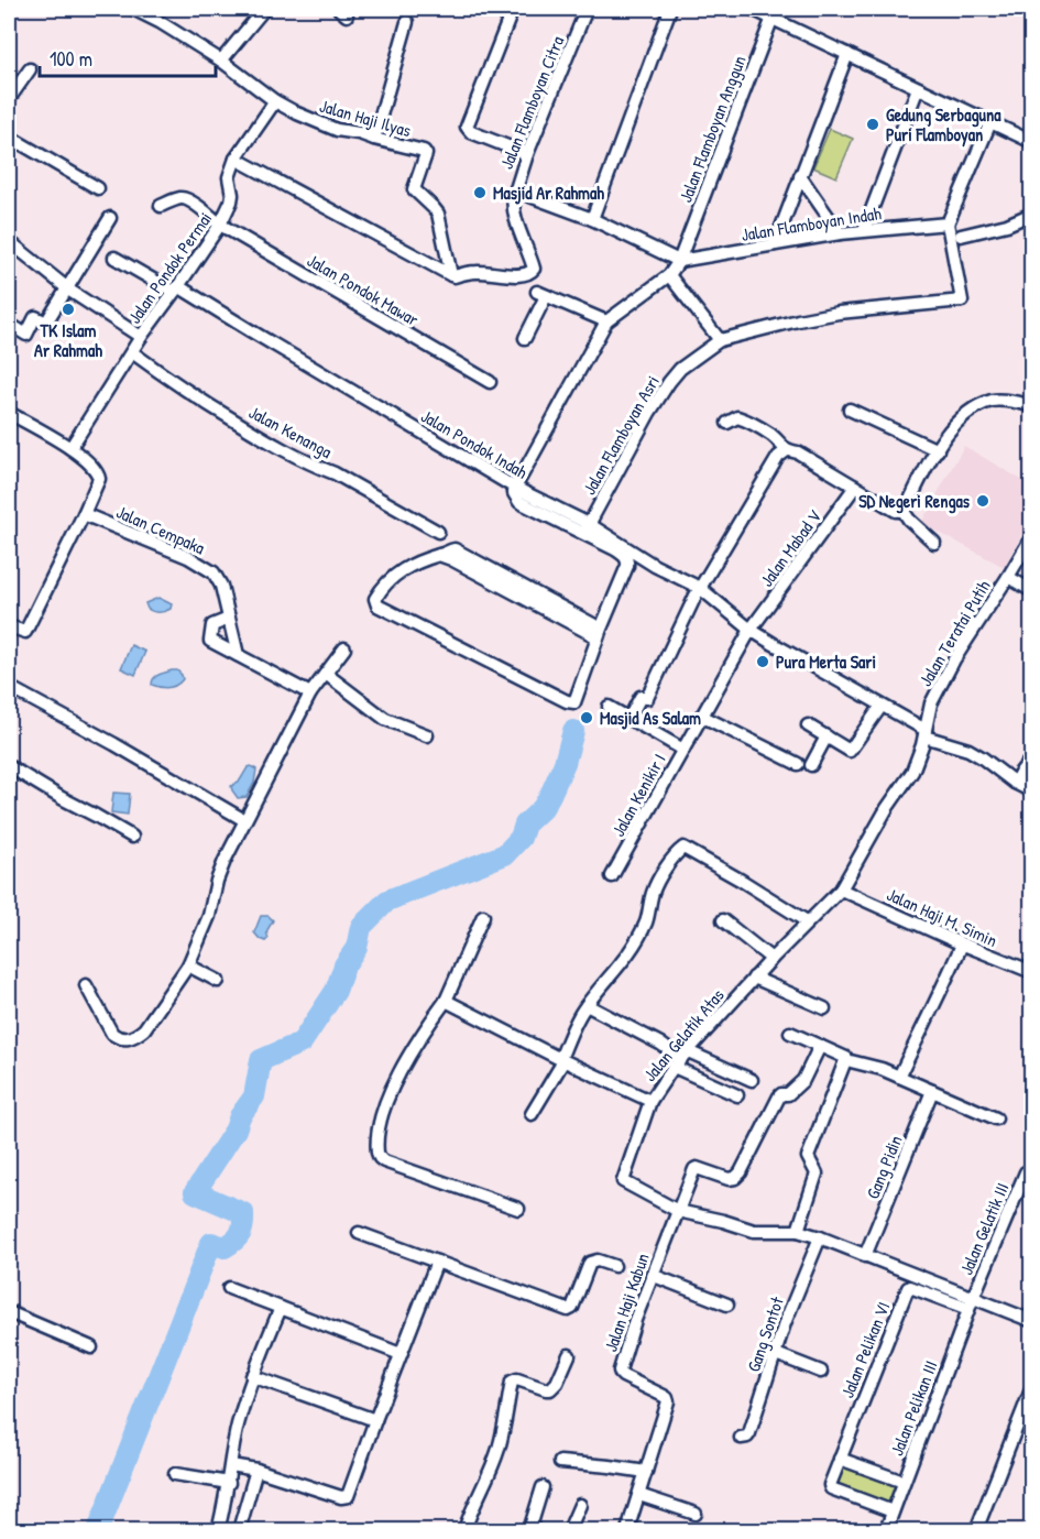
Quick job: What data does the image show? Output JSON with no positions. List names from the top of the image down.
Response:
{
  "streets": {
    "street": [
      "Jalan Flamboyan Citra",
      "Jalan Haji Ilyas",
      "Jalan Flamboyan Anggun",
      "Jalan Flamboyan Indah",
      "Jalan Pondok Permai",
      "Jalan Pondok Mawar",
      "Jalan Kenanga",
      "Jalan Flamboyan Asri",
      "Jalan Pondok Indah",
      "Jalan Cempaka",
      "Jalan Mabad V",
      "Jalan Teratai Putih",
      "Jalan Kenikir I",
      "Jalan Haji M. Simin",
      "Jalan Gelatik Atas",
      "Gang Pidin",
      "Jalan Gelatik III",
      "Jalan Haji Kabun",
      "Gang Sontot",
      "Jalan Pelikan VI",
      "Jalan Pelikan III"
    ]
  },
  "crossings": [
    ["Jalan Flamboyan Citra", "Jalan Flamboyan Anggun"],
    ["Jalan Flamboyan Citra", "Jalan Flamboyan Indah"],
    ["Jalan Haji Ilyas", "Jalan Pondok Permai"],
    ["Jalan Flamboyan Anggun", "Jalan Flamboyan Indah"],
    ["Jalan Flamboyan Indah", "Jalan Flamboyan Asri"],
    ["Jalan Pondok Permai", "Jalan Pondok Mawar"],
    ["Jalan Pondok Permai", "Jalan Kenanga"],
    ["Jalan Pondok Permai", "Jalan Pondok Indah"],
    ["Jalan Flamboyan Asri", "Jalan Pondok Indah"],
    ["Jalan Mabad V", "Jalan Kenikir I"],
    ["Jalan Teratai Putih", "Jalan Haji M. Simin"],
    ["Jalan Teratai Putih", "Jalan Gelatik Atas"],
    ["Jalan Haji M. Simin", "Jalan Gelatik Atas"],
    ["Jalan Gelatik Atas", "Gang Pidin"],
    ["Jalan Gelatik Atas", "Jalan Gelatik III"],
    ["Jalan Gelatik Atas", "Jalan Haji Kabun"],
    ["Jalan Gelatik Atas", "Gang Sontot"],
    ["Jalan Gelatik Atas", "Jalan Pelikan VI"],
    ["Jalan Gelatik Atas", "Jalan Pelikan III"],
    ["Jalan Gelatik III", "Jalan Pelikan VI"],
    ["Jalan Gelatik III", "Jalan Pelikan III"],
    ["Jalan Pelikan VI", "Jalan Pelikan III"]
  ],
  "places": [
    "Gedung Serbaguna Puri Flamboyan",
    "Masjid Ar Rahmah",
    "TK Islam Ar Rahmah",
    "SD Negeri Rengas",
    "Pura Merta Sari",
    "Masjid As Salam"
  ],
  "scale_bar": "100 m"
}
